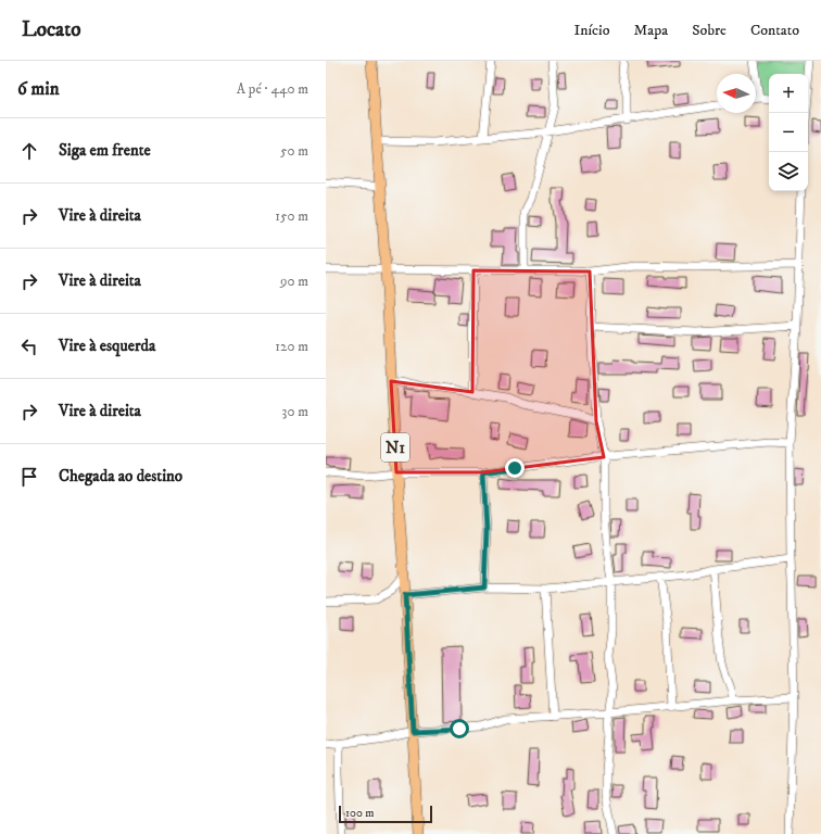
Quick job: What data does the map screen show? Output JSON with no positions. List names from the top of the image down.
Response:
{
  "streets": {
    "main road": ["N1"]
  },
  "scale_bar": "100 m",
  "north": "left",
  "page": {
    "header": "Locato",
    "nav": [
      "Início",
      "Mapa",
      "Sobre",
      "Contato"
    ],
    "heading": ["6 min", "A pé · 440 m"],
    "map_buttons": ["+", "−"],
    "list": [
      ["Siga em frente", "50 m"],
      ["Vire à direita", "150 m"],
      ["Vire à direita", "90 m"],
      ["Vire à esquerda", "120 m"],
      ["Vire à direita", "30 m"],
      "Chegada ao destino"
    ],
    "scale": "100 m"
  }
}
